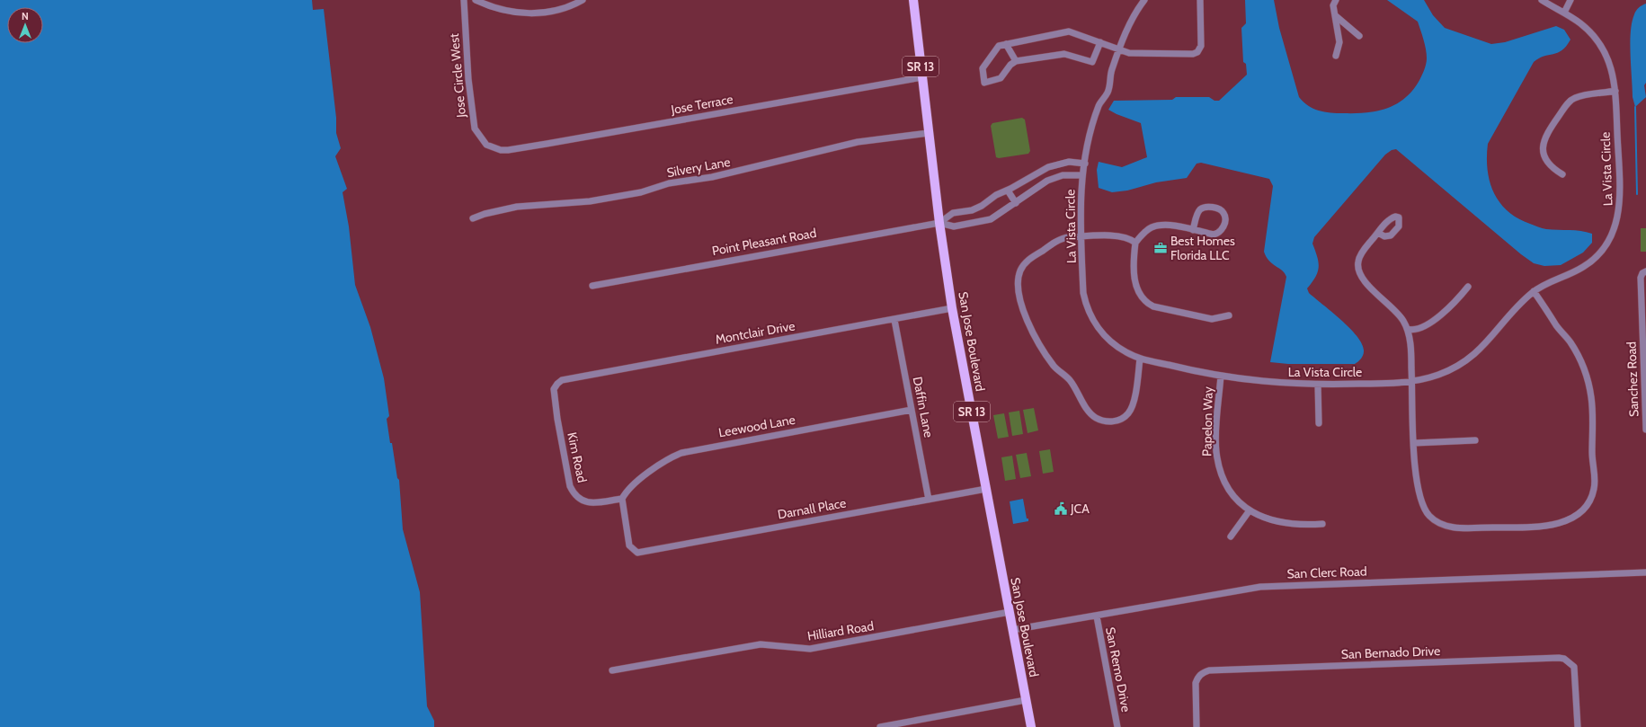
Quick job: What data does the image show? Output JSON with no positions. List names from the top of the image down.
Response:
{
  "streets": {
    "main road": ["SR 13", "San Jose Boulevard"],
    "street": [
      "Jose Circle West",
      "Jose Terrace",
      "Silvery Lane",
      "La Vista Circle",
      "Point Pleasant Road",
      "Montclair Drive",
      "Sanchez Road",
      "Daffin Lane",
      "Papelon Way",
      "Leewood Lane",
      "Kim Road",
      "Darnall Place",
      "San Clerc Road",
      "Hilliard Road",
      "San Bernado Drive",
      "San Remo Drive"
    ]
  },
  "crossings": [
    ["Jose Circle West", "Jose Terrace"],
    ["Jose Terrace", "San Jose Boulevard"],
    ["Silvery Lane", "San Jose Boulevard"],
    ["La Vista Circle", "Point Pleasant Road"],
    ["La Vista Circle", "Papelon Way"],
    ["Point Pleasant Road", "San Jose Boulevard"],
    ["Montclair Drive", "San Jose Boulevard"],
    ["Montclair Drive", "Daffin Lane"],
    ["Montclair Drive", "Kim Road"],
    ["San Jose Boulevard", "Darnall Place"],
    ["San Jose Boulevard", "San Clerc Road"],
    ["San Jose Boulevard", "Hilliard Road"],
    ["Daffin Lane", "Leewood Lane"],
    ["Daffin Lane", "Darnall Place"],
    ["Leewood Lane", "Kim Road"],
    ["Leewood Lane", "Darnall Place"],
    ["Kim Road", "Darnall Place"],
    ["San Clerc Road", "San Remo Drive"]
  ],
  "places": {
    "office": ["Best Homes Florida LLC"],
    "public building": ["JCA"]
  },
  "north": "top"
}
